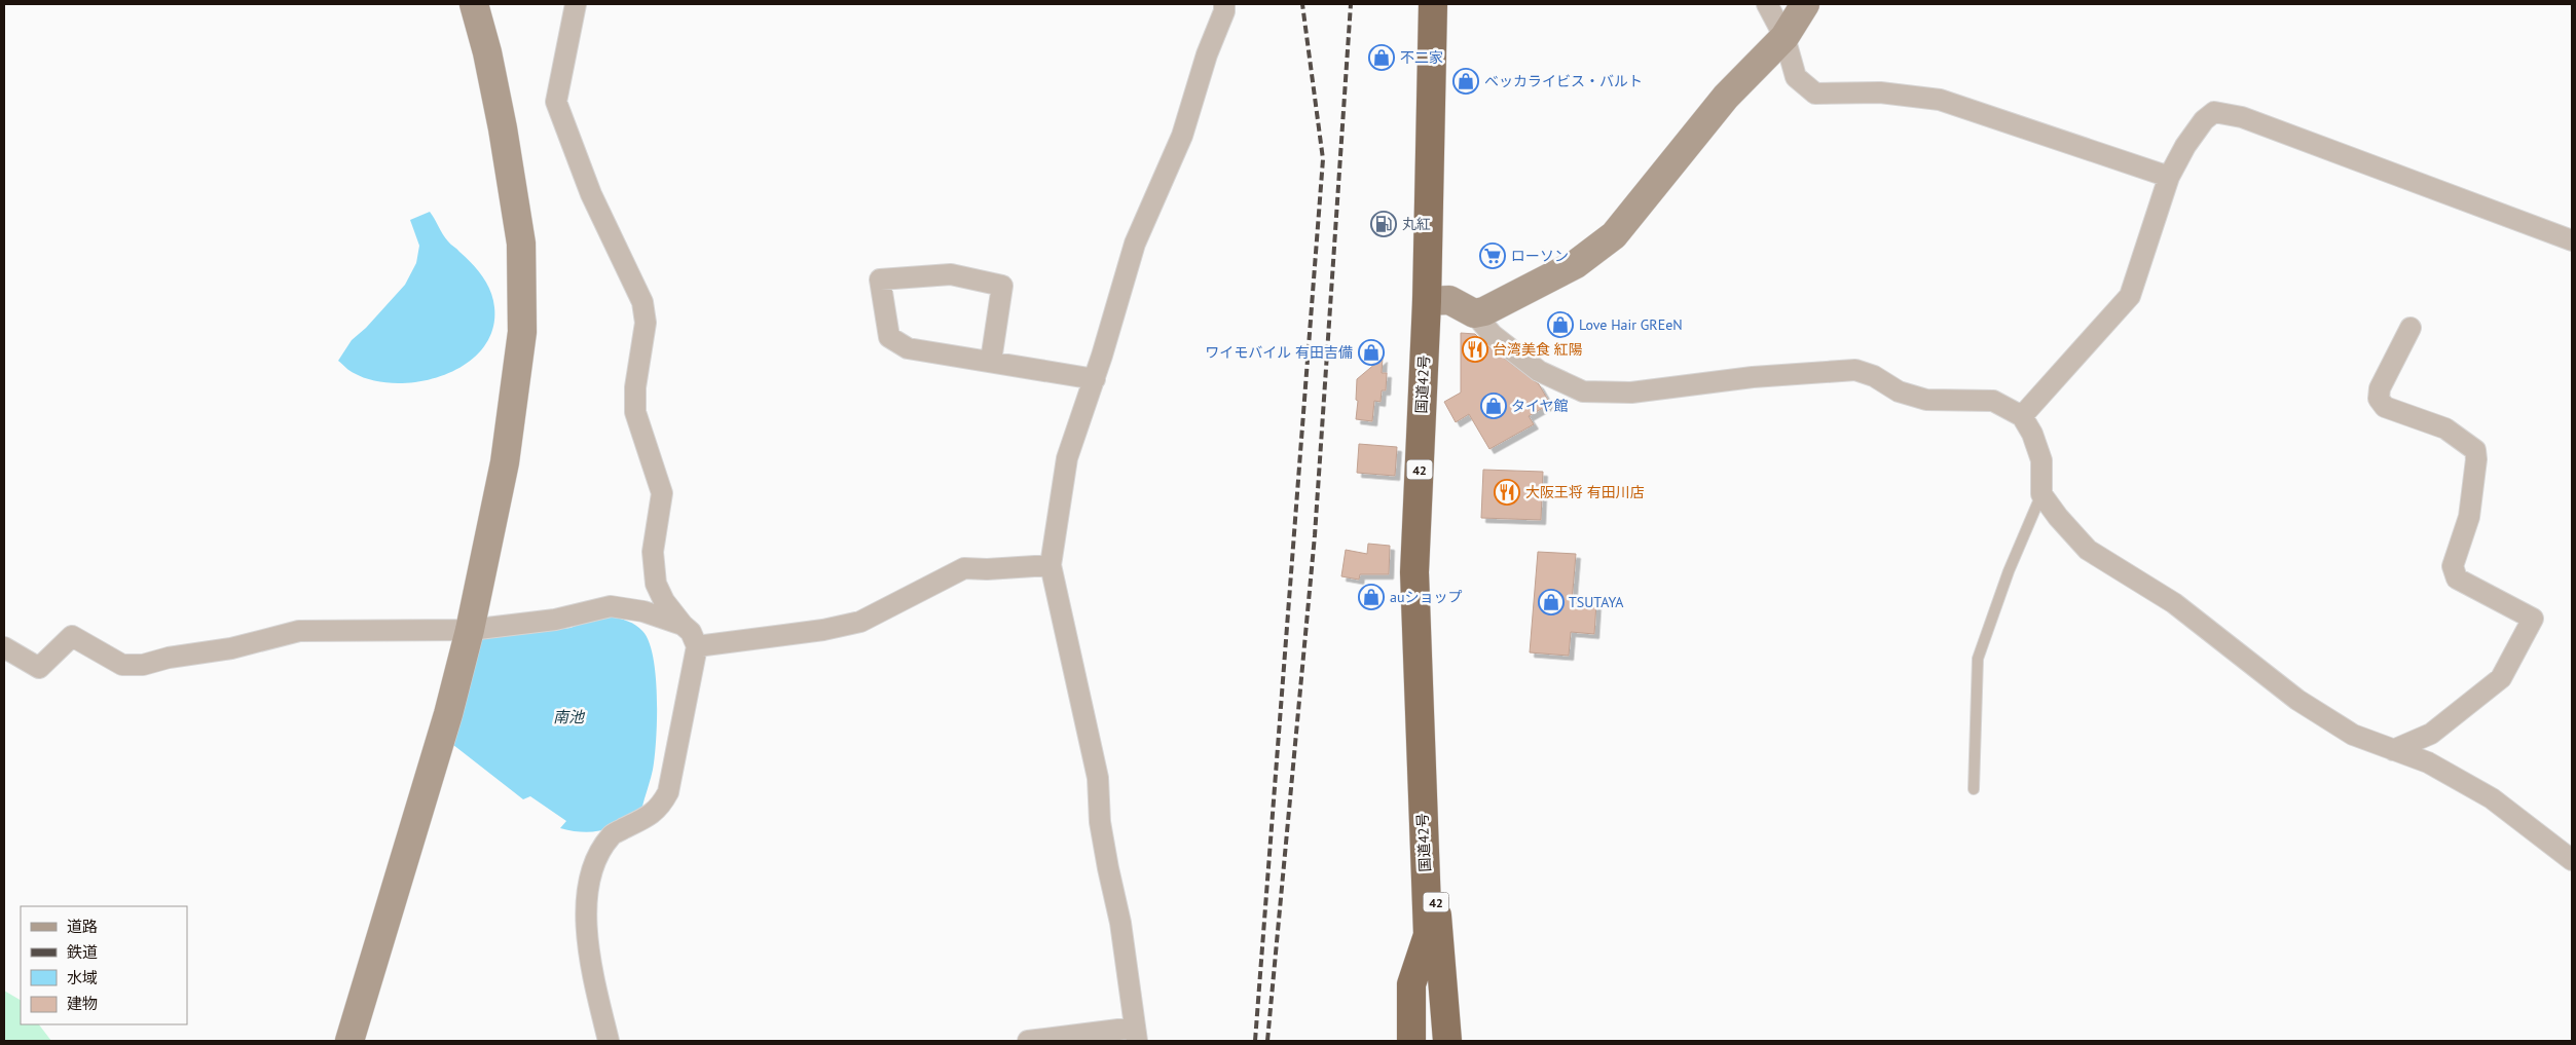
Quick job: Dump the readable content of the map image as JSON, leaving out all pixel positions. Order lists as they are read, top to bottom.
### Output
{
  "streets": {
    "highway": ["国道42号", "42"]
  },
  "water": ["南池"],
  "places": {
    "shop": [
      "不二家",
      "ベッカライビス・バルト",
      "Love Hair GREeN",
      "ワイモバイル 有田吉備",
      "タイヤ館",
      "auショップ",
      "TSUTAYA"
    ],
    "fuel station": ["丸紅"],
    "supermarket": ["ローソン"],
    "restaurant": ["台湾美食 紅陽", "大阪王将 有田川店"]
  },
  "legend": [
    "道路",
    "鉄道",
    "水域",
    "建物"
  ]
}
